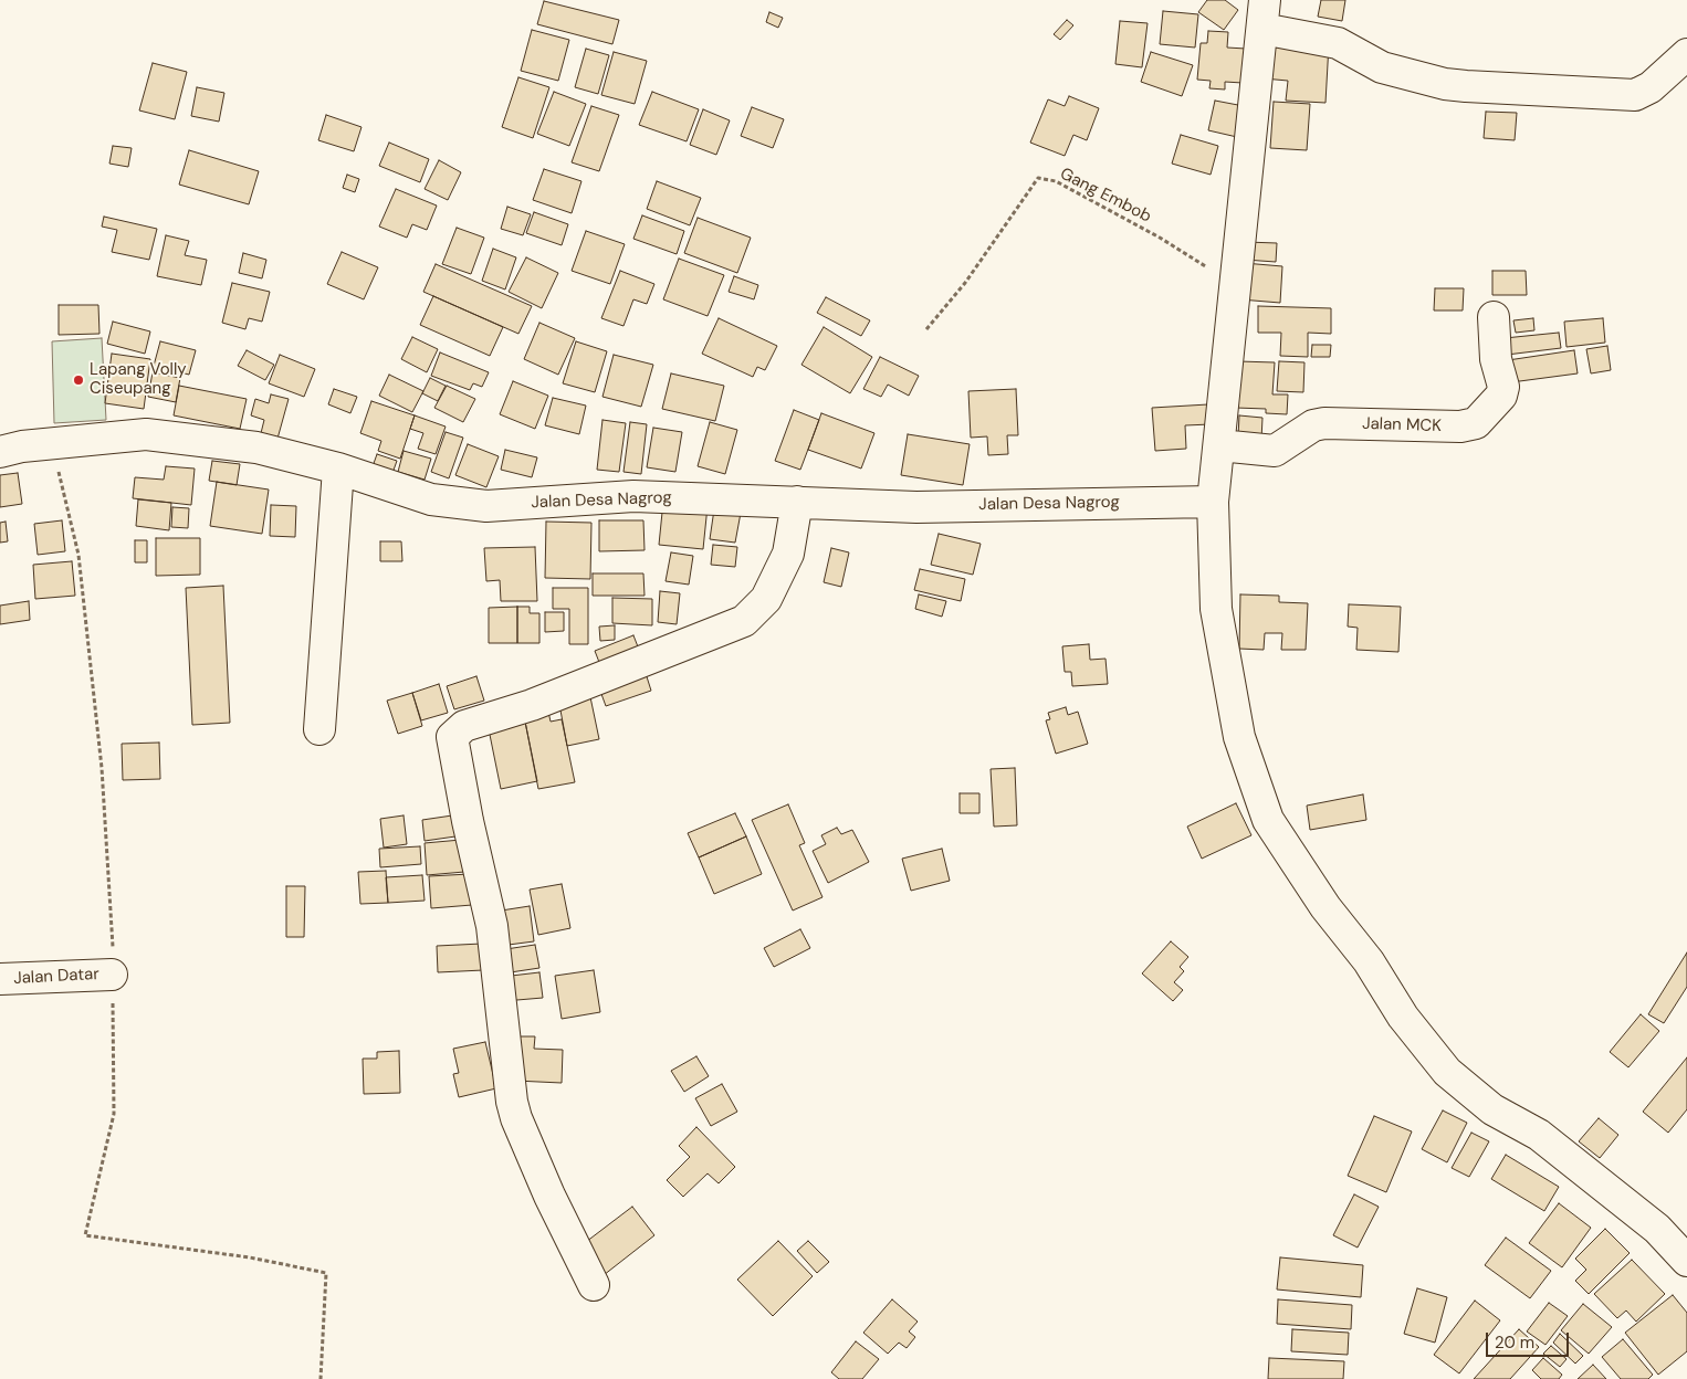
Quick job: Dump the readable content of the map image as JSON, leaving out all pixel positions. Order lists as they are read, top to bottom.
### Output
{
  "streets": {
    "street": ["Jalan MCK", "Jalan Desa Nagrog", "Jalan Datar"],
    "path": ["Gang Embob"]
  },
  "places": ["Lapang Volly Ciseupang"],
  "scale_bar": "20 m"
}
